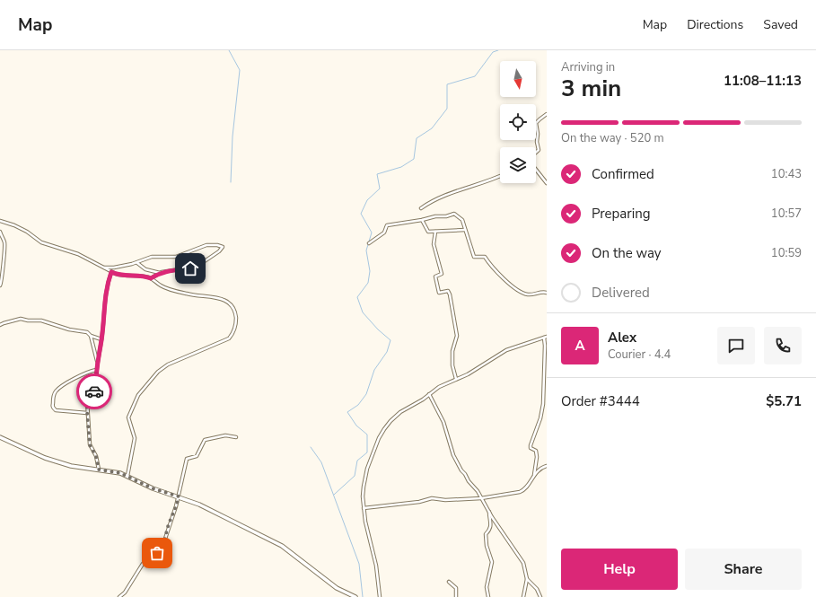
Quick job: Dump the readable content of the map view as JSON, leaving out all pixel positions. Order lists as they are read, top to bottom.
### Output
{
  "north": "bottom",
  "page": {
    "header": "Map",
    "nav": ["Map", "Directions", "Saved"],
    "heading": ["3 min", "Arriving in", "11:08–11:13"],
    "panel": [
      "Alex",
      "Courier · 4.4",
      "Order #3444",
      "$5.71"
    ],
    "bar": "On the way · 520 m",
    "list": [
      ["Confirmed", "10:43"],
      ["Preparing", "10:57"],
      ["On the way", "10:59"],
      "Delivered"
    ],
    "round": "A",
    "buttons": ["Help", "Share"]
  }
}
